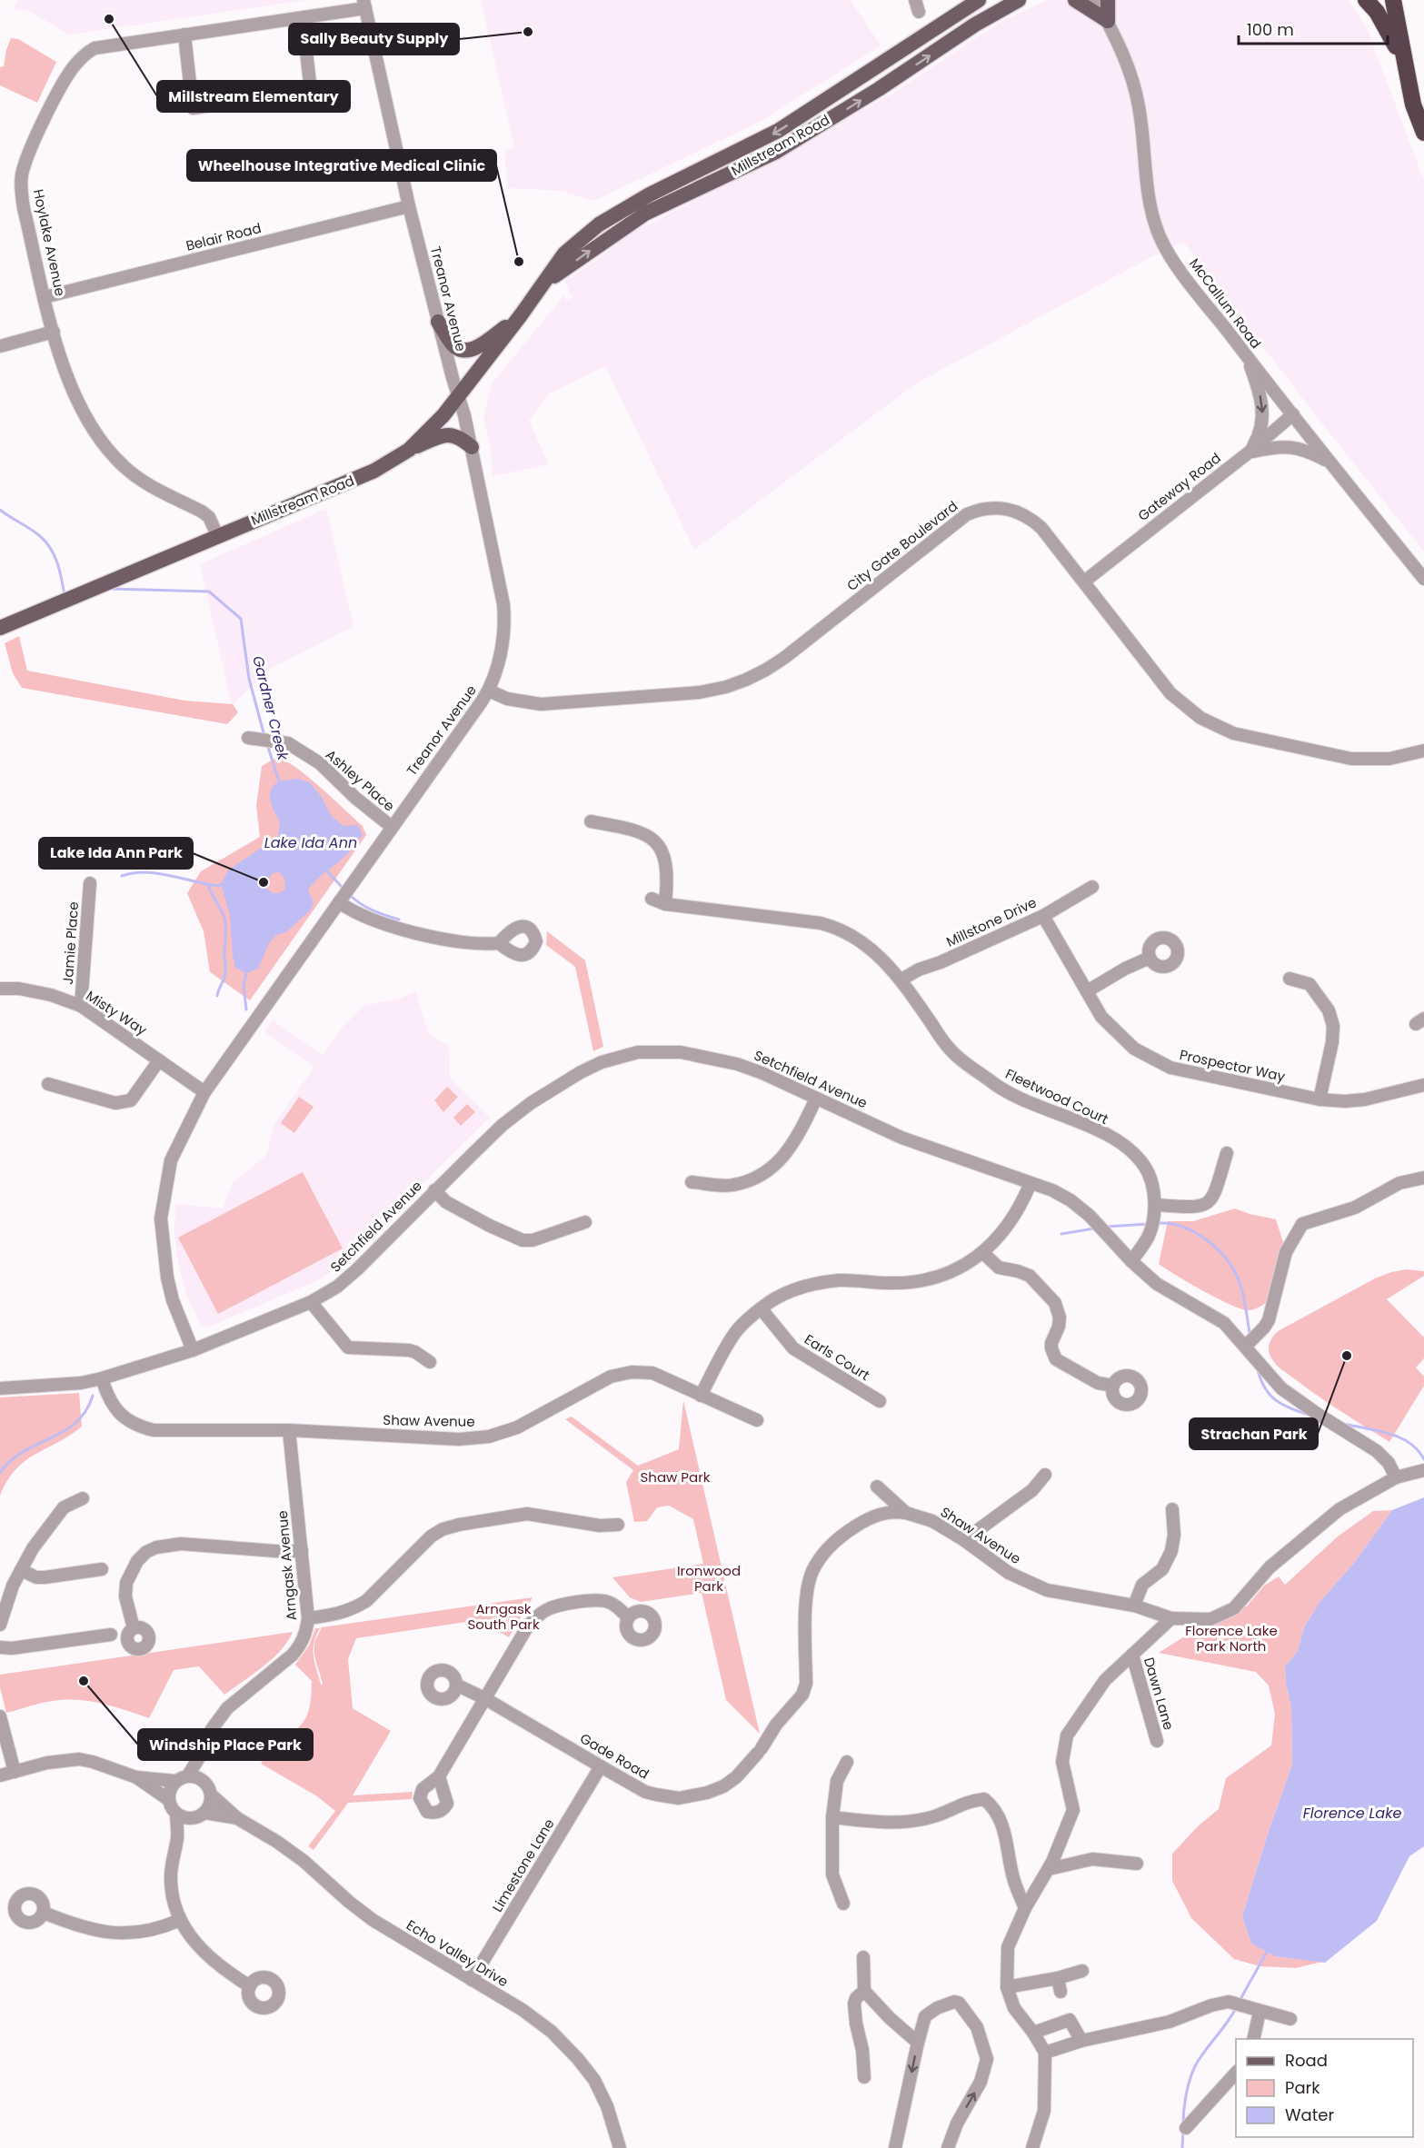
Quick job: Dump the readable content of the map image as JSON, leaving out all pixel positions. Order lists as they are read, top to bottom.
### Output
{
  "streets": {
    "main road": ["Millstream Road"],
    "street": [
      "Belair Road",
      "Hoylake Avenue",
      "Treanor Avenue",
      "McCallum Road",
      "Gateway Road",
      "City Gate Boulevard",
      "Ashley Place",
      "Millstone Drive",
      "Jamie Place",
      "Misty Way",
      "Prospector Way",
      "Setchfield Avenue",
      "Fleetwood Court",
      "Earls Court",
      "Shaw Avenue",
      "Arngask Avenue",
      "Dawn Lane",
      "Gade Road",
      "Limestone Lane",
      "Echo Valley Drive"
    ]
  },
  "crossings": [
    ["Millstream Road", "Hoylake Avenue"],
    ["Millstream Road", "Treanor Avenue"],
    ["Belair Road", "Hoylake Avenue"],
    ["Belair Road", "Treanor Avenue"],
    ["Hoylake Avenue", "Treanor Avenue"],
    ["Treanor Avenue", "City Gate Boulevard"],
    ["Treanor Avenue", "Ashley Place"],
    ["Treanor Avenue", "Misty Way"],
    ["Treanor Avenue", "Setchfield Avenue"],
    ["McCallum Road", "Gateway Road"],
    ["Gateway Road", "City Gate Boulevard"],
    ["Millstone Drive", "Prospector Way"],
    ["Millstone Drive", "Fleetwood Court"],
    ["Jamie Place", "Misty Way"],
    ["Setchfield Avenue", "Fleetwood Court"],
    ["Setchfield Avenue", "Shaw Avenue"],
    ["Shaw Avenue", "Arngask Avenue"],
    ["Shaw Avenue", "Gade Road"],
    ["Arngask Avenue", "Echo Valley Drive"],
    ["Gade Road", "Limestone Lane"],
    ["Limestone Lane", "Echo Valley Drive"]
  ],
  "water": ["Gardner Creek", "Lake Ida Ann", "Florence Lake"],
  "parks": [
    "Shaw Park",
    "Ironwood Park",
    "Arngask South Park",
    "Florence Lake Park North"
  ],
  "places": [
    "Millstream Elementary",
    "Sally Beauty Supply",
    "Wheelhouse Integrative Medical Clinic",
    "Lake Ida Ann Park",
    "Strachan Park",
    "Windship Place Park"
  ],
  "legend": ["Road", "Park", "Water"],
  "scale_bar": "100 m"
}
